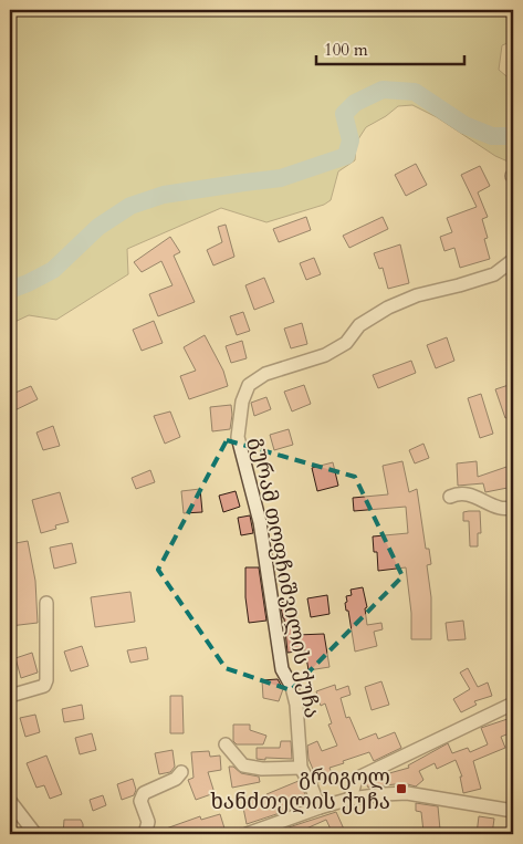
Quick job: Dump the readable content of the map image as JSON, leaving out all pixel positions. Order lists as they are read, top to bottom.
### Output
{
  "streets": {
    "street": ["გურამ თოფჩიშვილის ქუჩა"]
  },
  "places": {
    "transit": ["გრიგოლ ხანძთელის ქუჩა"]
  },
  "scale_bar": "100 m"
}
